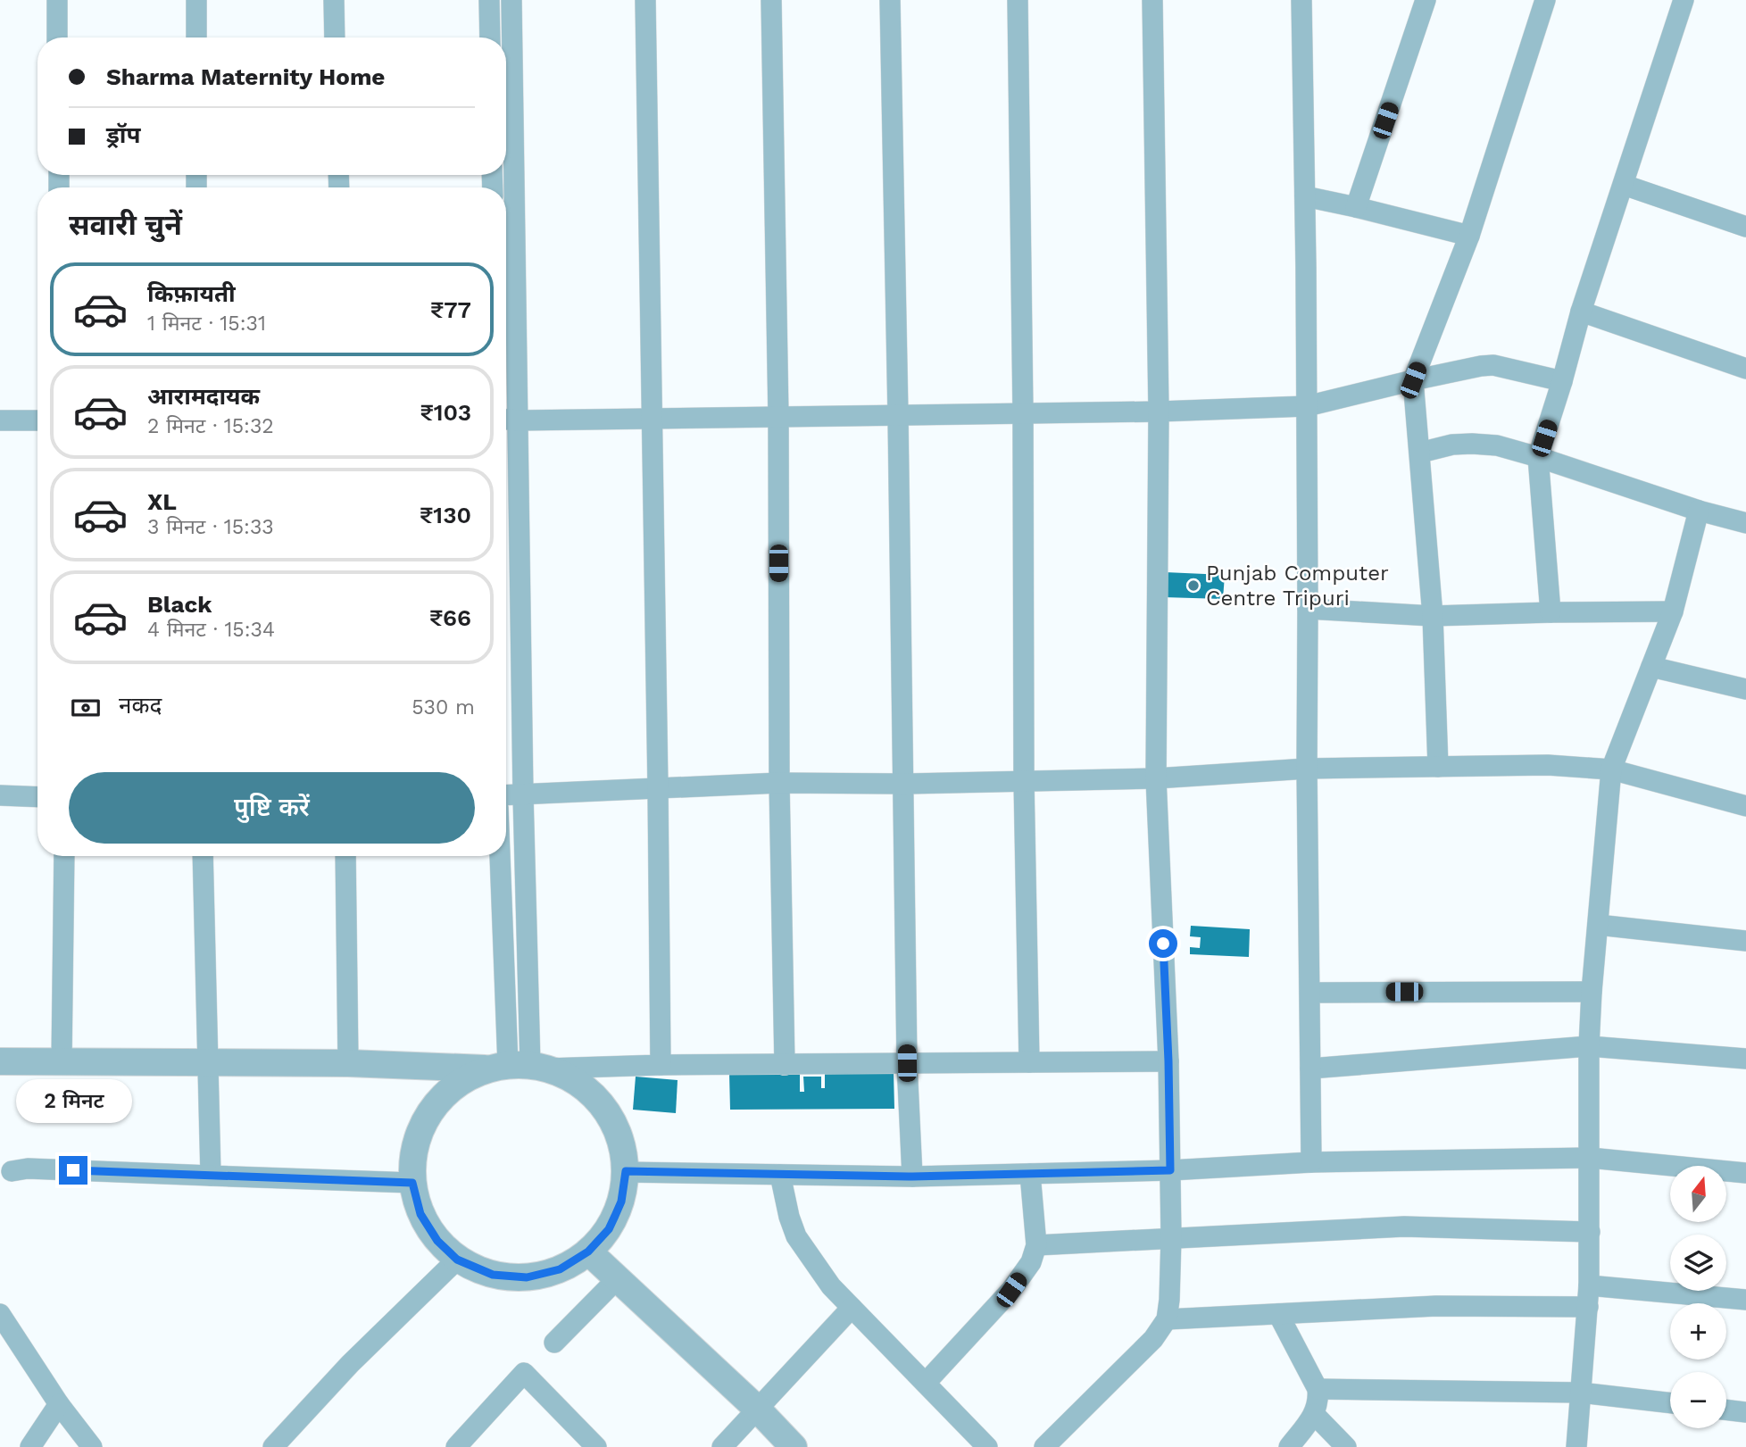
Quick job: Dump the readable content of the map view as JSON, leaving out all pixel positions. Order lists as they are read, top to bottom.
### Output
{
  "places": ["Punjab Computer Centre Tripuri"],
  "north": "top",
  "page": {
    "banner": ["Sharma Maternity Home", "ड्रॉप"],
    "heading": "सवारी चुनें",
    "list": [
      {
        "name": "किफ़ायती",
        "note": "1 मिनट · 15:31",
        "value": "₹77"
      },
      {
        "name": "आरामदायक",
        "note": "2 मिनट · 15:32",
        "value": "₹103"
      },
      {
        "name": "XL",
        "note": "3 मिनट · 15:33",
        "value": "₹130"
      },
      {
        "name": "Black",
        "note": "4 मिनट · 15:34",
        "value": "₹66"
      }
    ],
    "pay": ["नकद", "530 m"],
    "buttons": "पुष्टि करें",
    "bubble": "2 मिनट",
    "map_buttons": ["+", "−"]
  }
}
